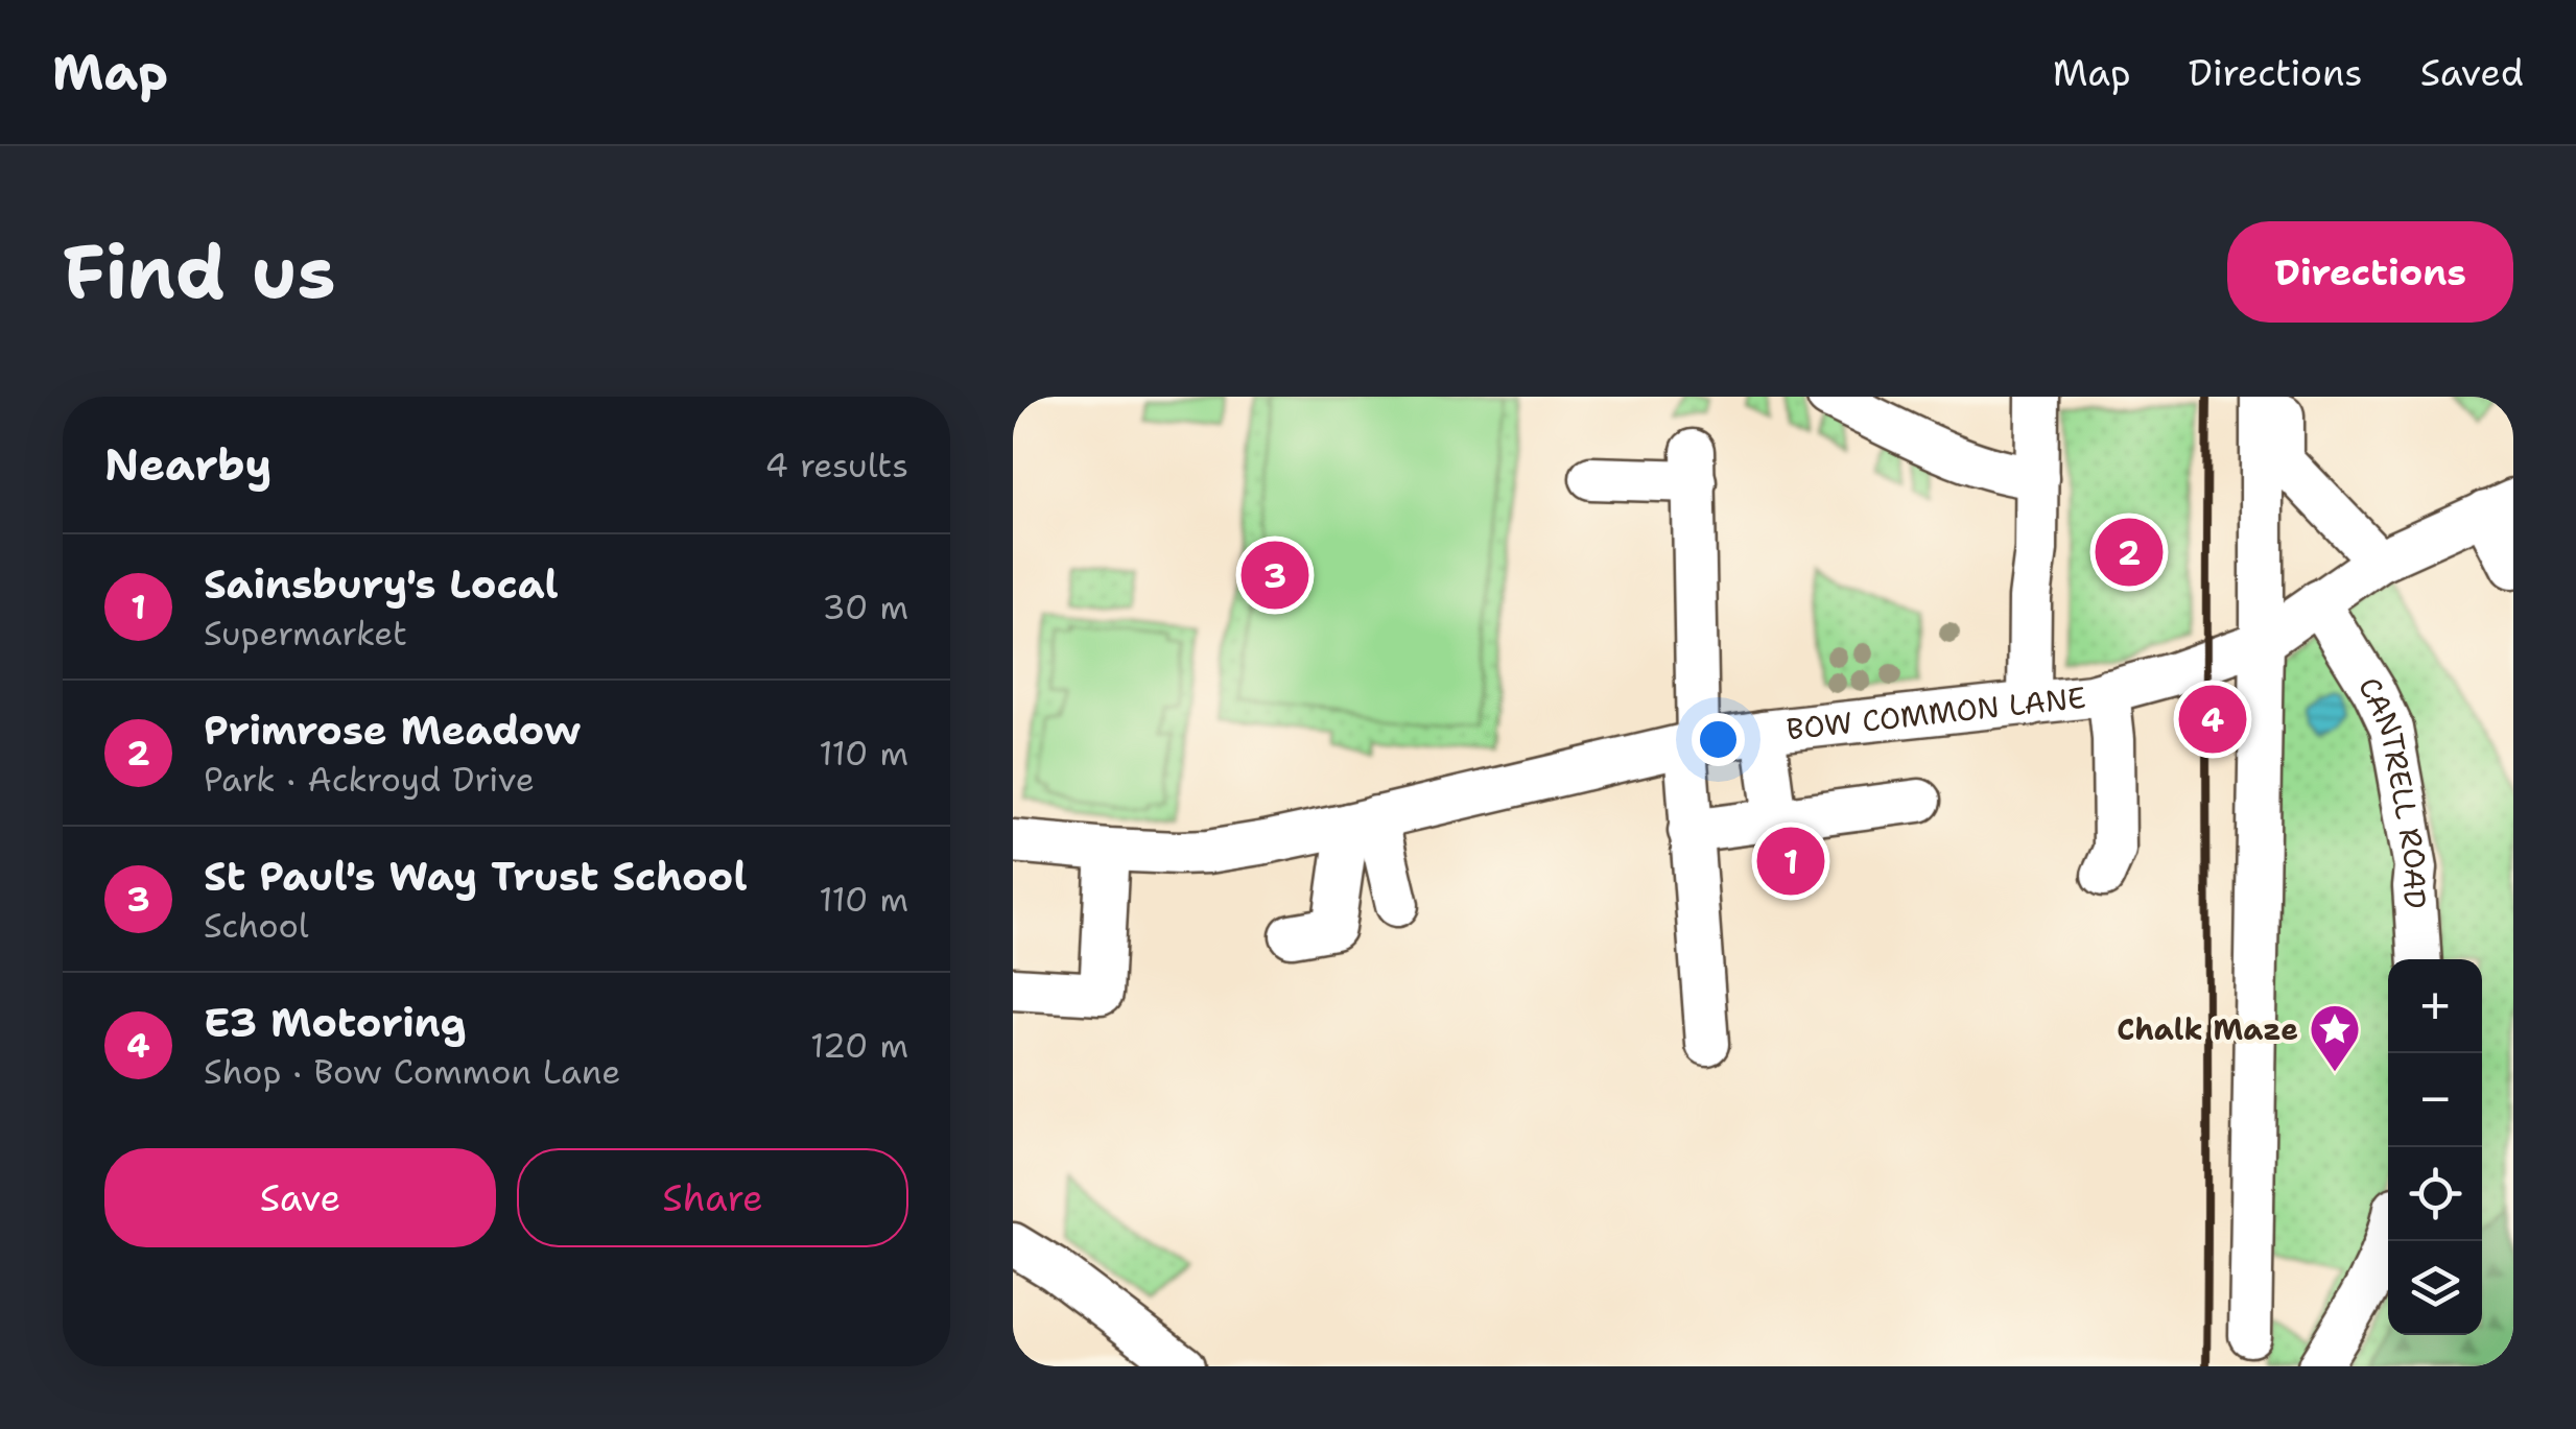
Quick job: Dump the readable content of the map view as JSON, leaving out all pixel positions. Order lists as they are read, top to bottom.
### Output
{
  "streets": {
    "street": ["BOW COMMON LANE", "CANTRELL ROAD"]
  },
  "crossings": [
    ["BOW COMMON LANE", "CANTRELL ROAD"]
  ],
  "places": {
    "place": ["Chalk Maze"]
  },
  "page": {
    "header": "Map",
    "nav": ["Map", "Directions", "Saved"],
    "buttons": [
      "Directions",
      ["Save", "Share"]
    ],
    "title": "Find us",
    "heading": ["Nearby", "4 results"],
    "pins": [
      "2",
      "3",
      "4",
      "1"
    ],
    "list": [
      {
        "mark": "1",
        "name": "Sainsbury's Local",
        "note": "Supermarket",
        "value": "30 m"
      },
      {
        "mark": "2",
        "name": "Primrose Meadow",
        "note": "Park · Ackroyd Drive",
        "value": "110 m"
      },
      {
        "mark": "3",
        "name": "St Paul's Way Trust School",
        "note": "School",
        "value": "110 m"
      },
      {
        "mark": "4",
        "name": "E3 Motoring",
        "note": "Shop · Bow Common Lane",
        "value": "120 m"
      }
    ],
    "map_buttons": ["+", "−"]
  }
}
